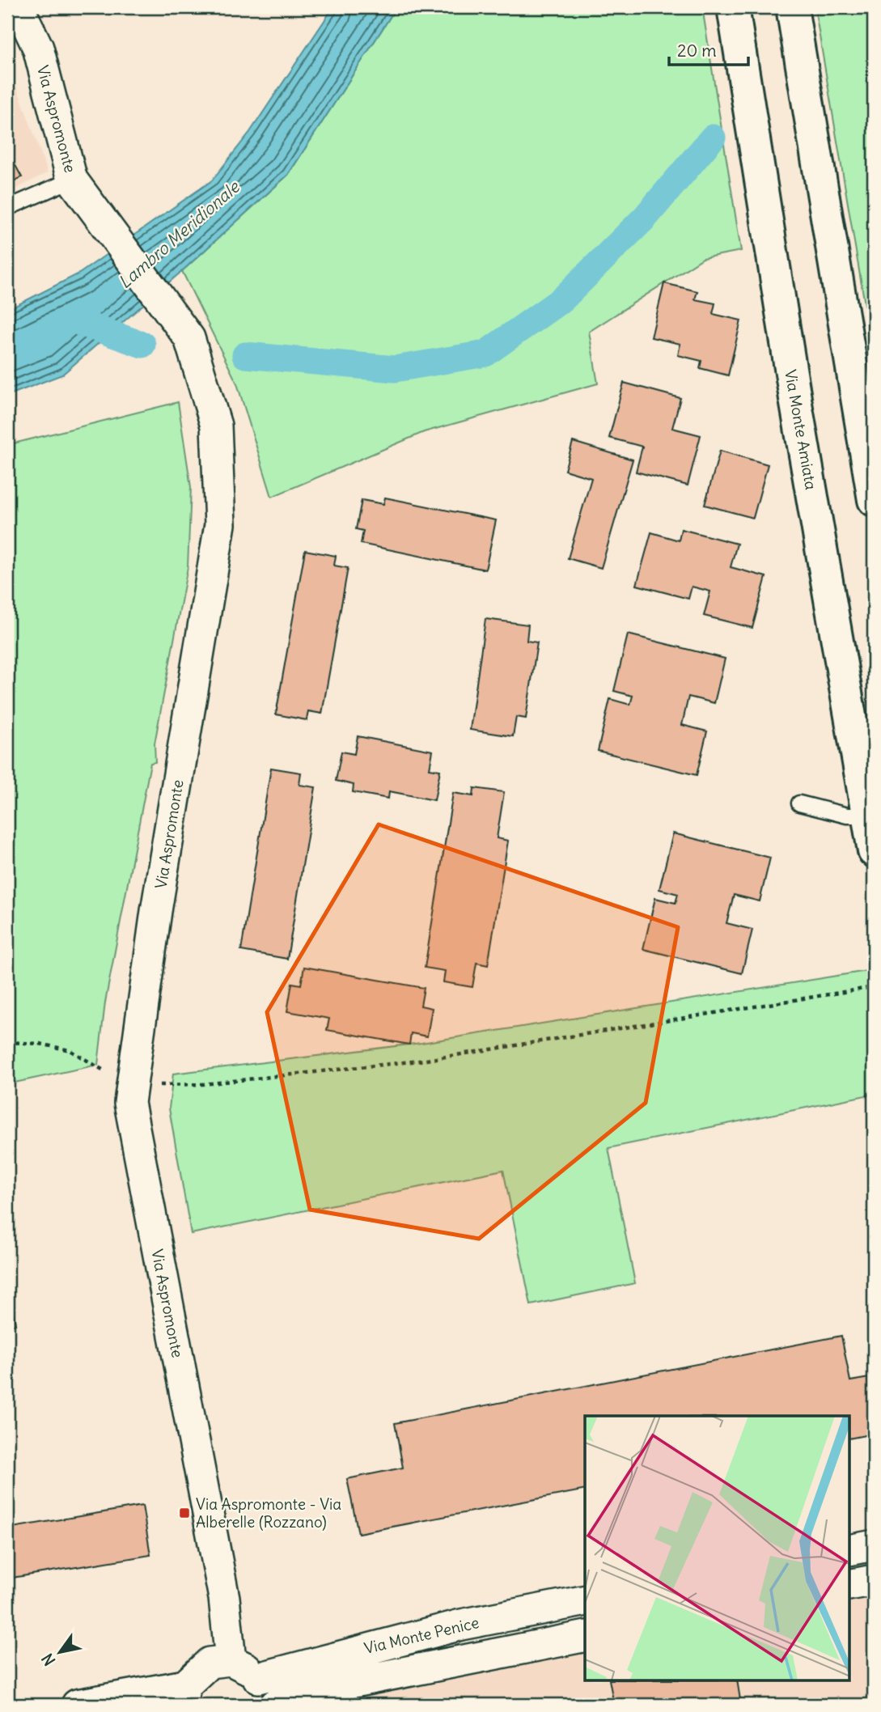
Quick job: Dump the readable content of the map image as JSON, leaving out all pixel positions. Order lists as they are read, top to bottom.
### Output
{
  "streets": {
    "main road": ["Via Monte Amiata"],
    "street": ["Via Aspromonte", "Via Monte Penice"]
  },
  "water": ["Lambro Meridionale"],
  "places": {
    "transit": ["Via Aspromonte - Via Alberelle (Rozzano)"]
  },
  "scale_bar": "20 m",
  "north": "bottom left"
}
